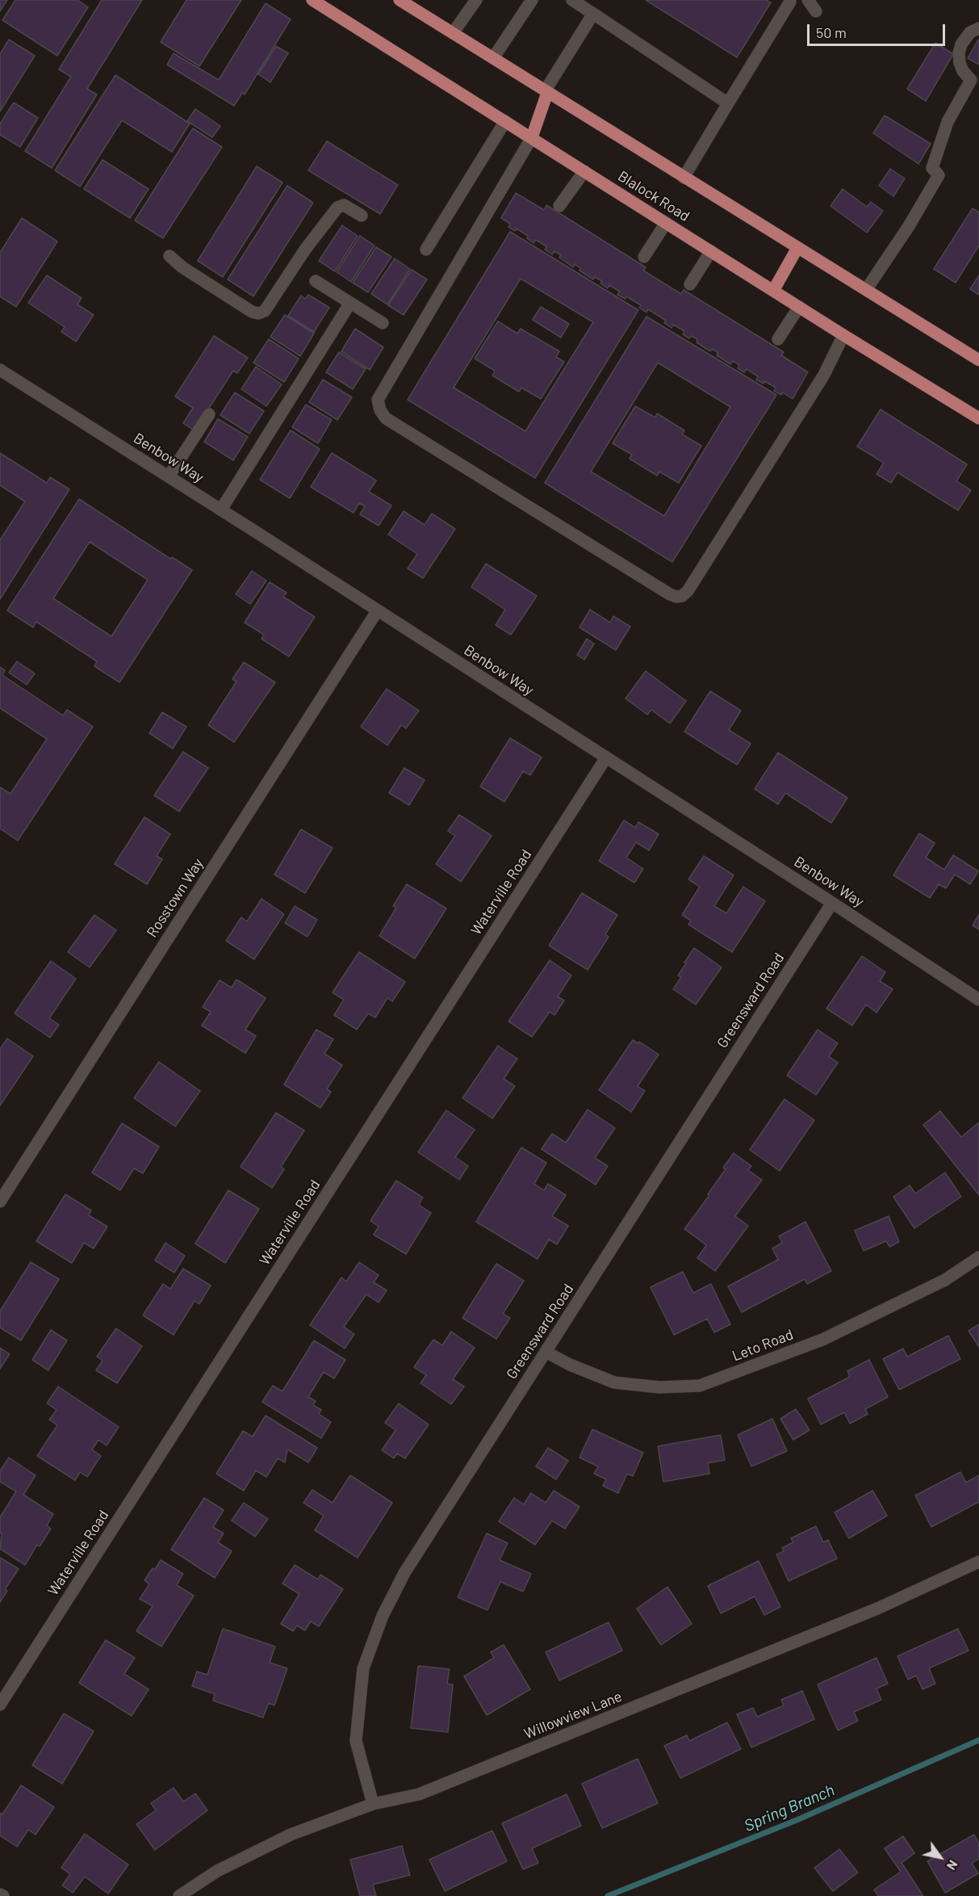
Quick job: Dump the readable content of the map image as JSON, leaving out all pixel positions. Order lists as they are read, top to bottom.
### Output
{
  "streets": {
    "main road": ["Blalock Road"],
    "street": [
      "Benbow Way",
      "Waterville Road",
      "Rosstown Way",
      "Greensward Road",
      "Leto Road",
      "Willowview Lane"
    ]
  },
  "crossings": [
    ["Benbow Way", "Waterville Road"],
    ["Benbow Way", "Rosstown Way"],
    ["Benbow Way", "Greensward Road"],
    ["Greensward Road", "Leto Road"],
    ["Greensward Road", "Willowview Lane"]
  ],
  "water": ["Spring Branch"],
  "scale_bar": "50 m",
  "north": "bottom right"
}
